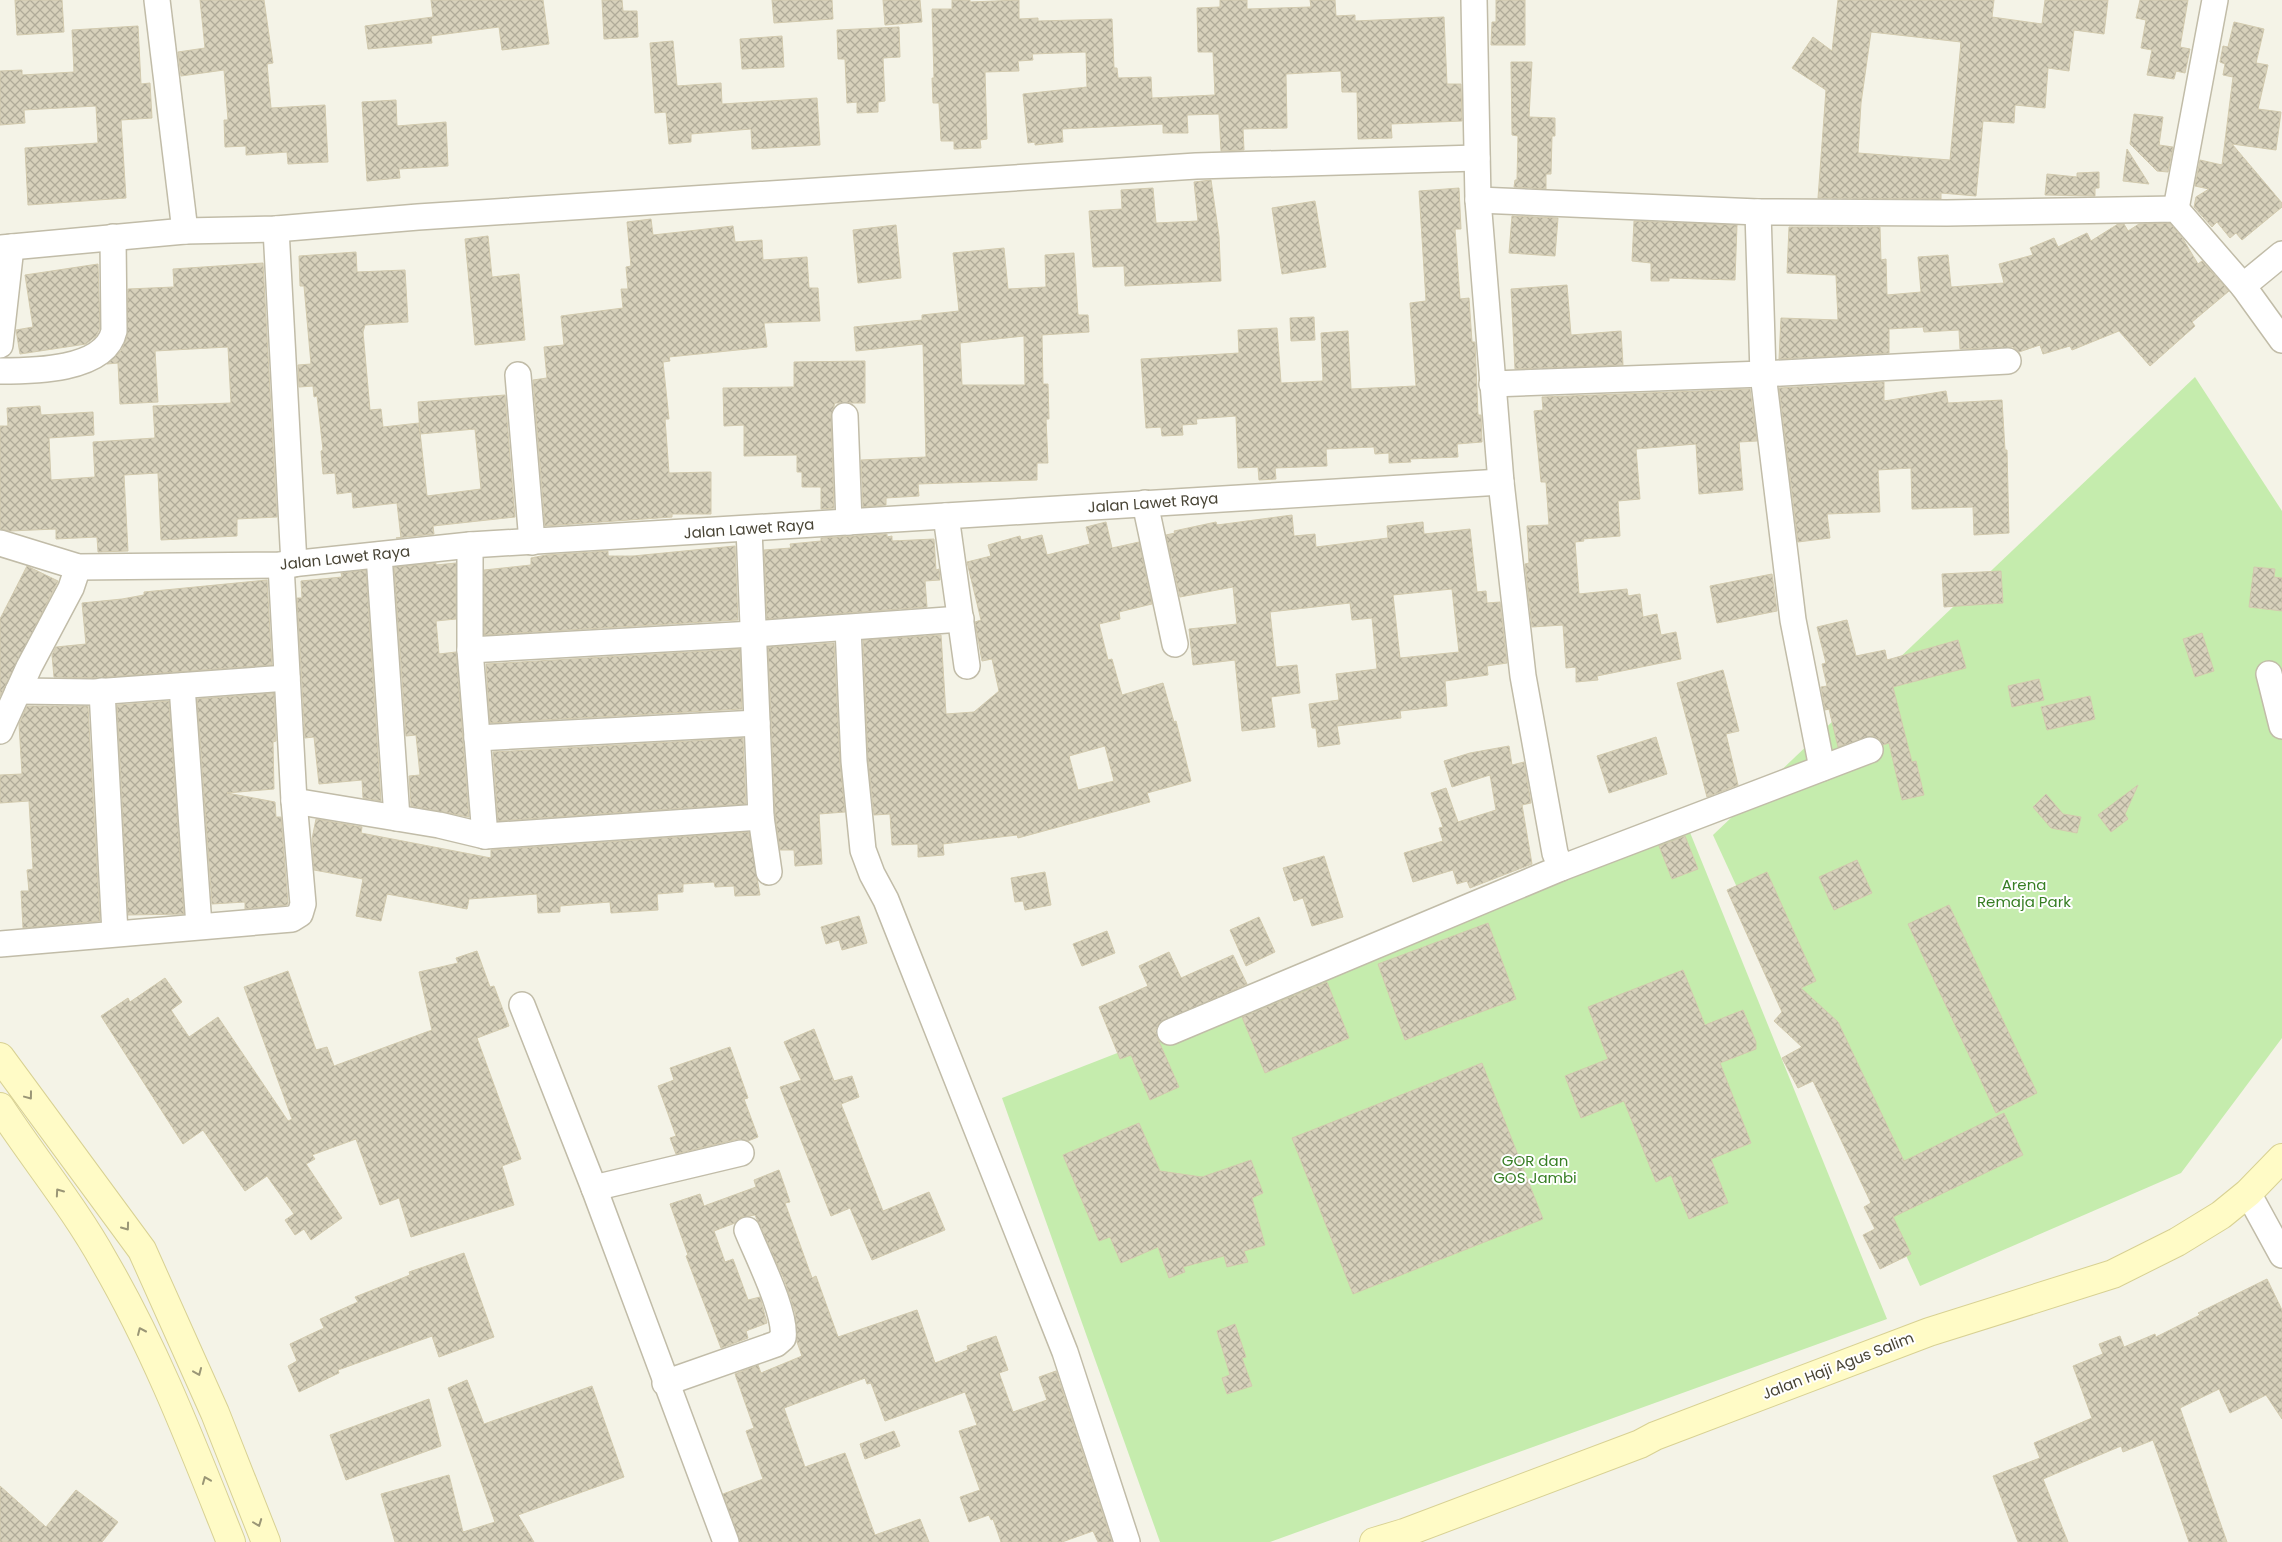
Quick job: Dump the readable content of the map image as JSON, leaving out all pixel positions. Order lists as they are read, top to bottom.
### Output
{
  "streets": {
    "street": ["Jalan Lawet Raya", "Jalan Haji Agus Salim"]
  },
  "parks": ["Arena Remaja Park", "GOR dan GOS Jambi"]
}
